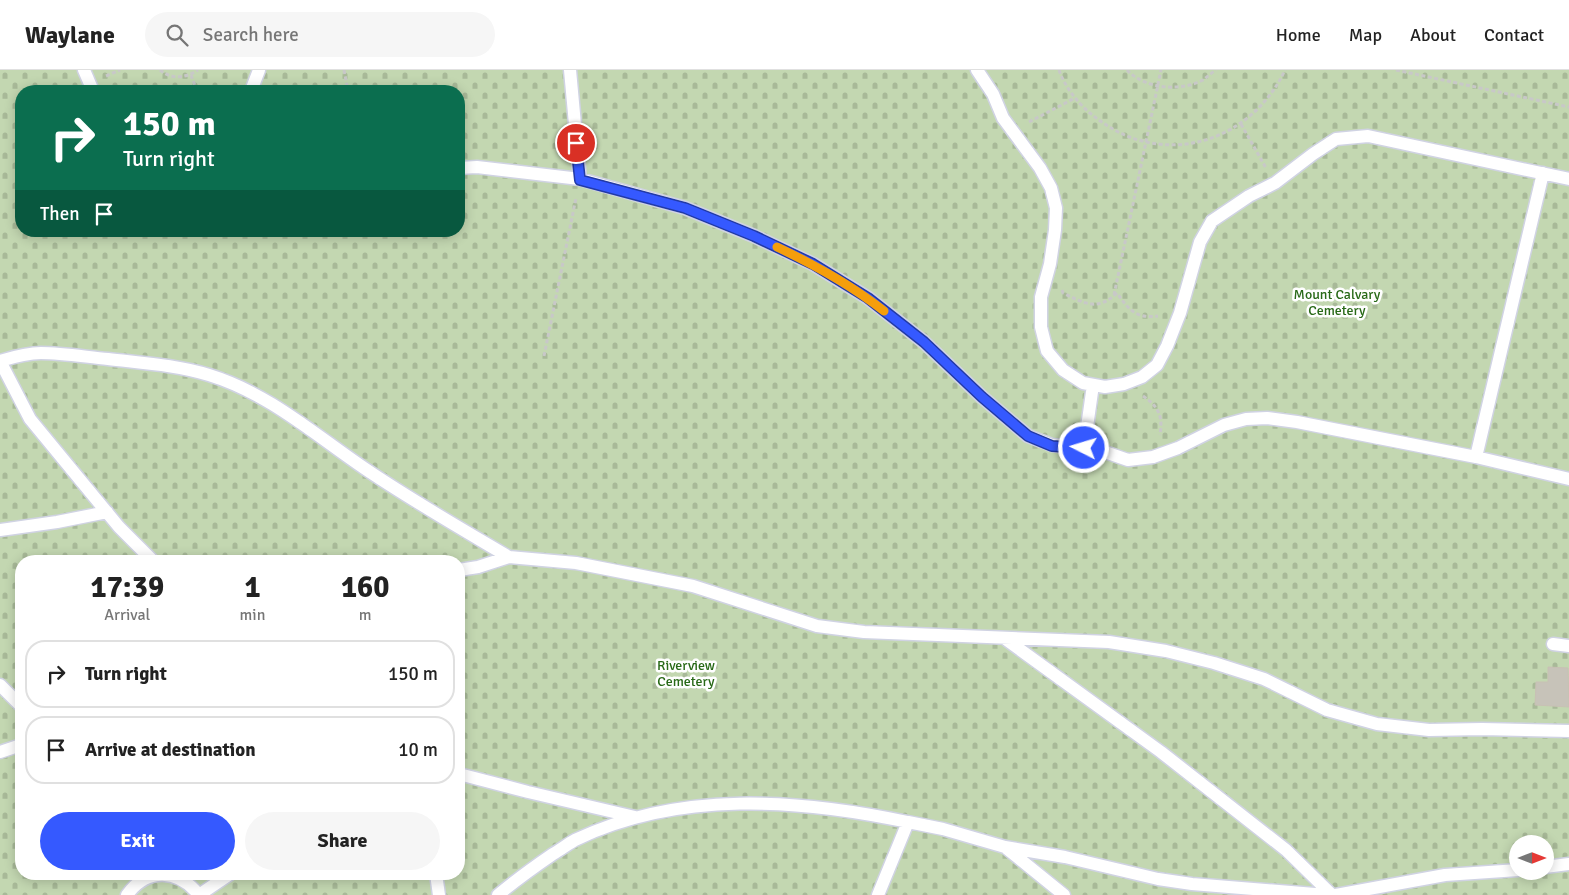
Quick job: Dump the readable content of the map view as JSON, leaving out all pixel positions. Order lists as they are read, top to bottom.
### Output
{
  "parks": ["Mount Calvary Cemetery", "Riverview Cemetery"],
  "north": "right",
  "page": {
    "header": "Waylane",
    "search": "Search here",
    "nav": [
      "Home",
      "Map",
      "About",
      "Contact"
    ],
    "turn": ["150 m", "Turn right"],
    "then": "Then",
    "eta": [
      "17:39",
      "Arrival",
      "1",
      "min",
      "160",
      "m"
    ],
    "list": [
      {
        "name": "Turn right",
        "value": "150 m"
      },
      {
        "name": "Arrive at destination",
        "value": "10 m"
      }
    ],
    "buttons": ["Exit", "Share"]
  }
}
